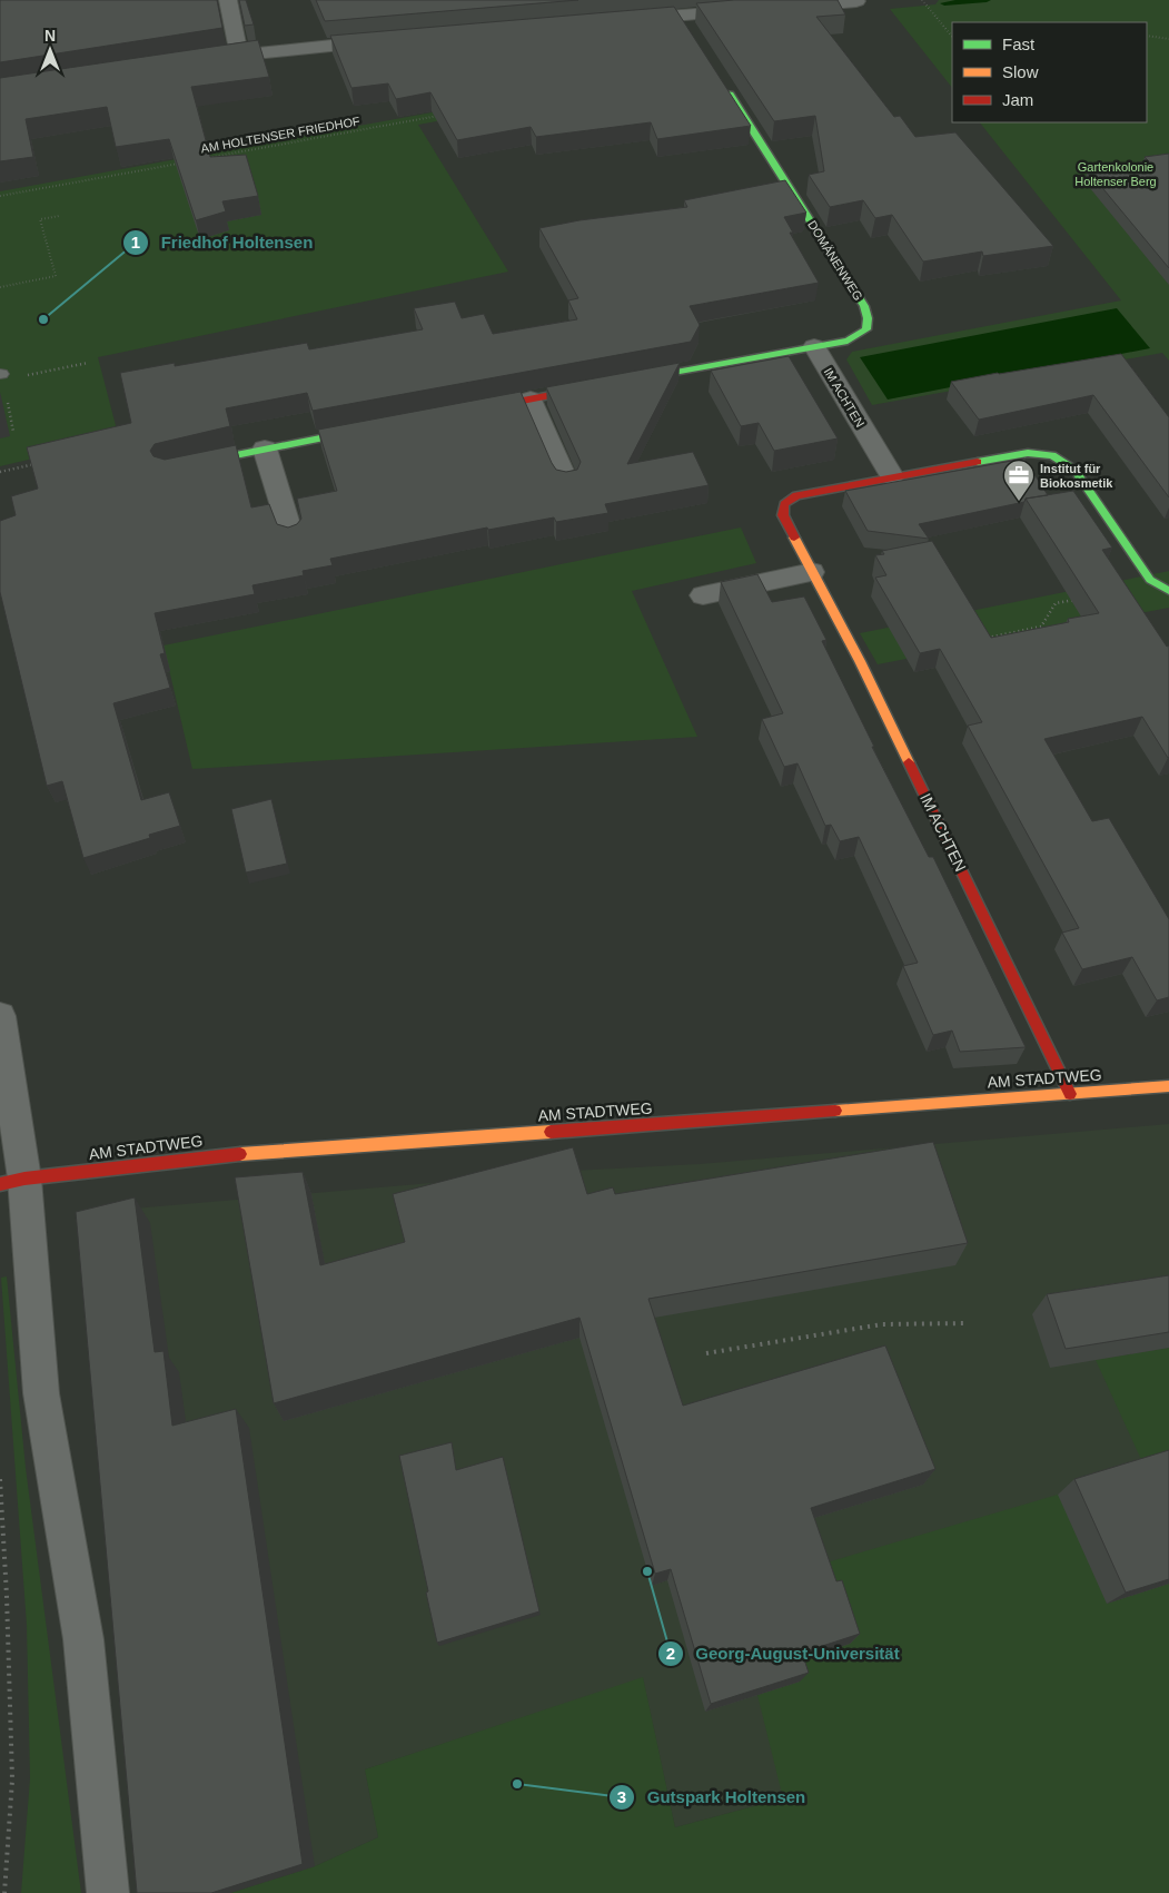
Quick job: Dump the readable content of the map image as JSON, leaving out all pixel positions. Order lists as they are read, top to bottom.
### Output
{
  "streets": {
    "street": ["DOMÄNENWEG", "IM ACHTEN", "AM STADTWEG"],
    "path": ["AM HOLTENSER FRIEDHOF"]
  },
  "crossings": [
    ["DOMÄNENWEG", "IM ACHTEN"],
    ["IM ACHTEN", "AM STADTWEG"]
  ],
  "parks": ["Gartenkolonie Holtenser Berg"],
  "places": {
    "other": ["Friedhof Holtensen", "Georg-August-Universität", "Gutspark Holtensen"],
    "office": ["Institut für Biokosmetik"]
  },
  "legend": ["Fast", "Slow", "Jam"],
  "north": "top"
}
